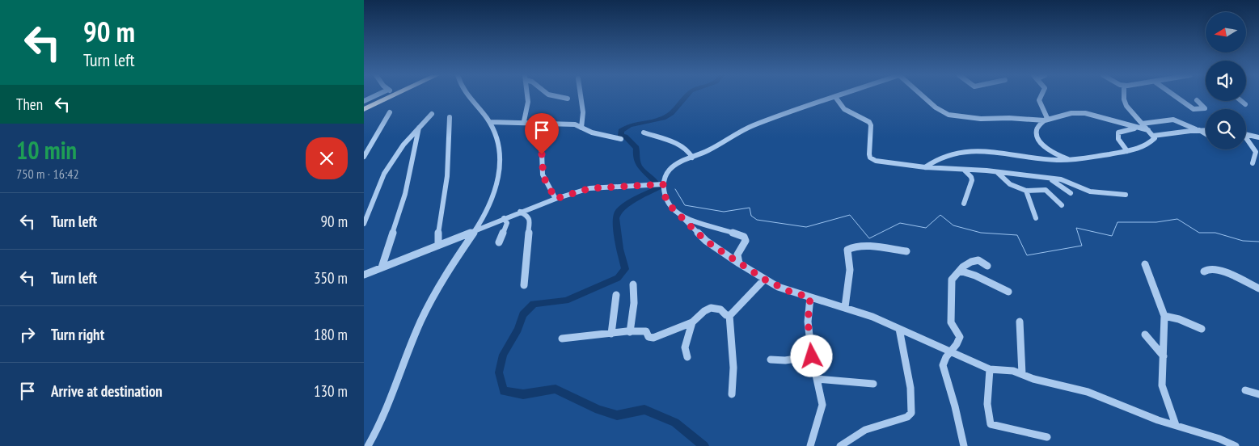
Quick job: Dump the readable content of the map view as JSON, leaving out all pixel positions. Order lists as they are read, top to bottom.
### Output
{
  "north": "left",
  "page": {
    "turn": ["90 m", "Turn left"],
    "then": "Then",
    "heading": ["10 min", "750 m · 16:42"],
    "list": [
      {
        "name": "Turn left",
        "value": "90 m"
      },
      {
        "name": "Turn left",
        "value": "350 m"
      },
      {
        "name": "Turn right",
        "value": "180 m"
      },
      {
        "name": "Arrive at destination",
        "value": "130 m"
      }
    ]
  }
}
